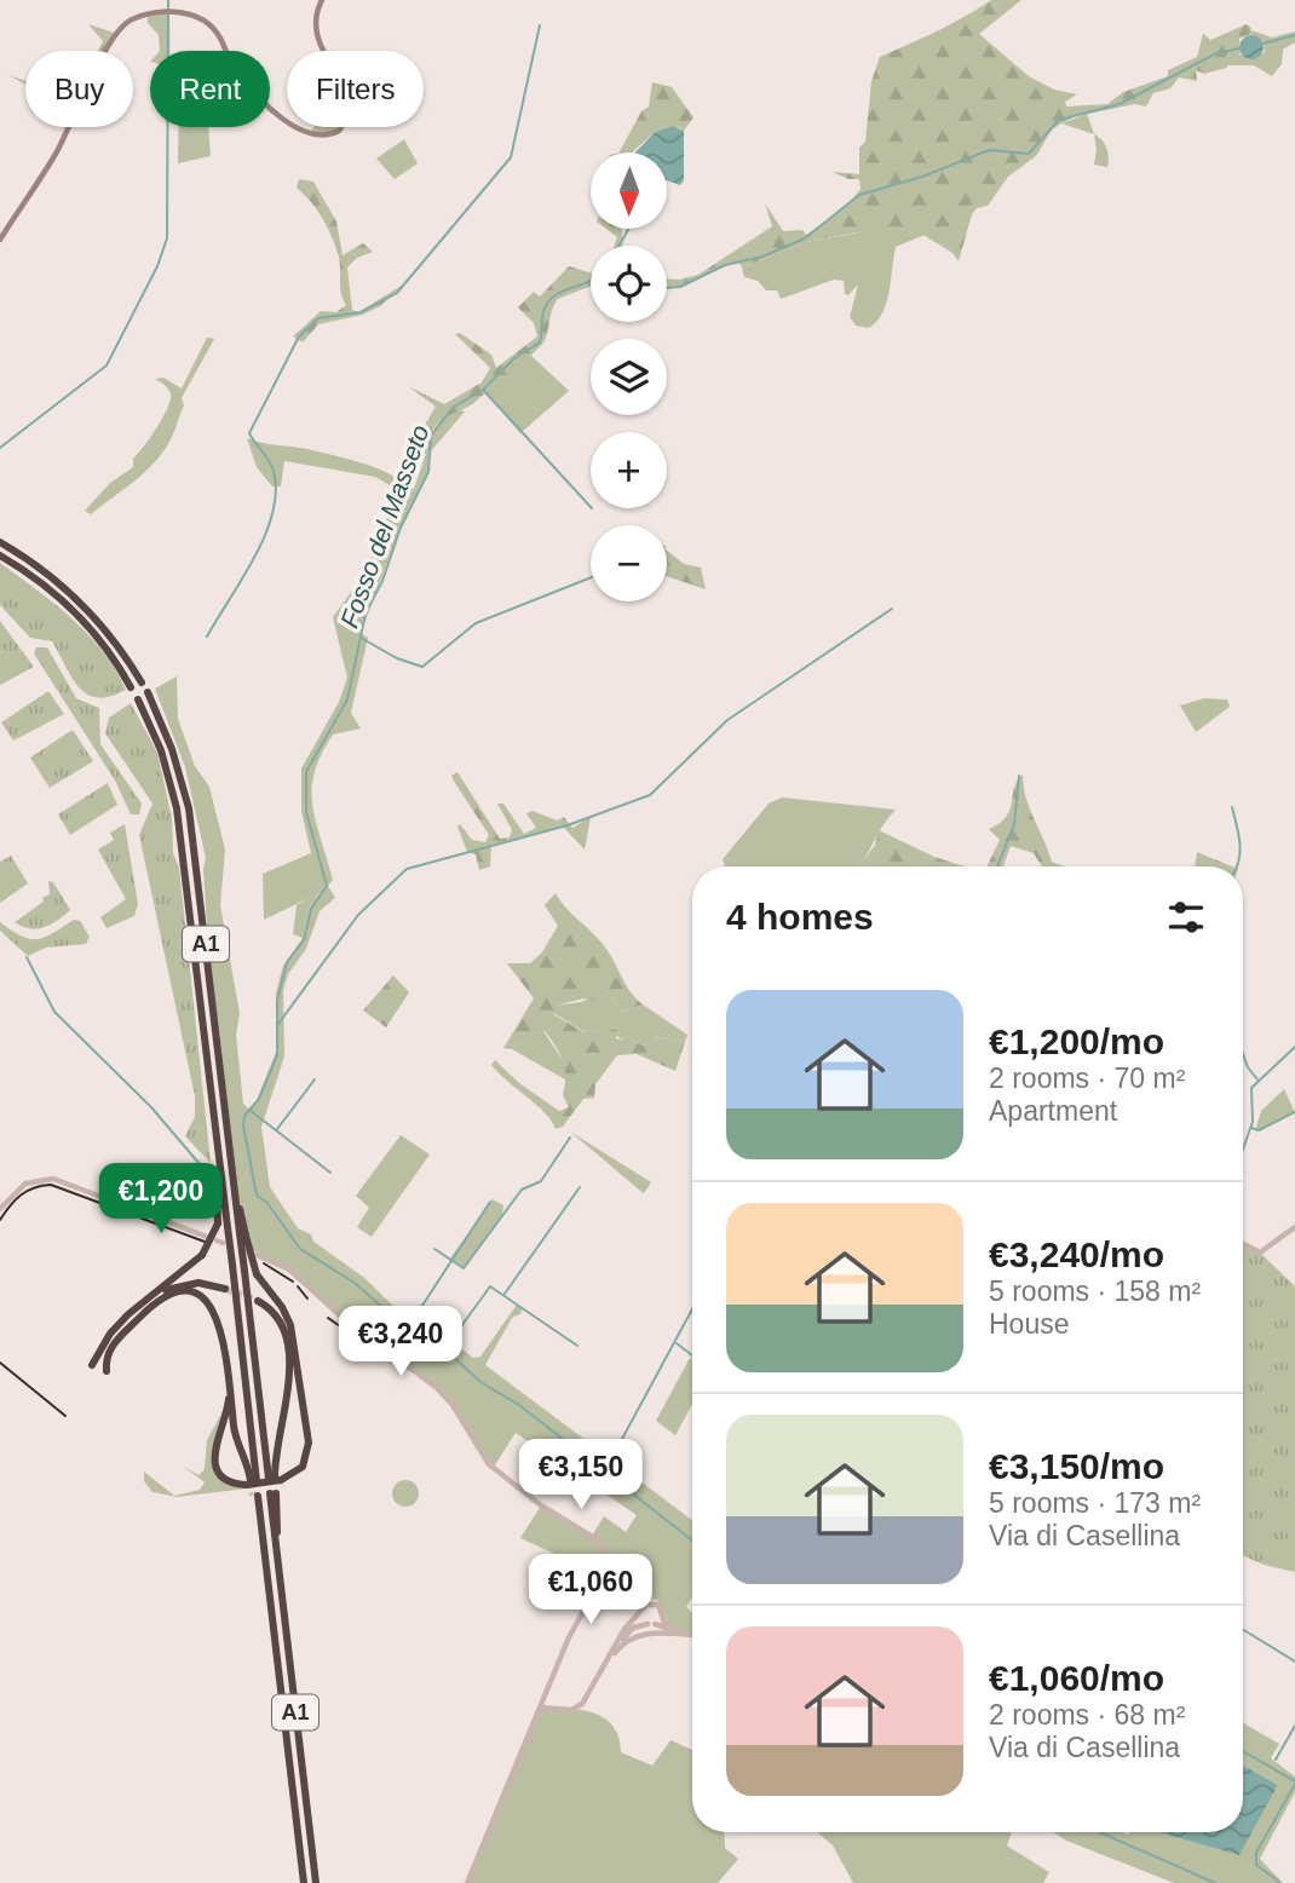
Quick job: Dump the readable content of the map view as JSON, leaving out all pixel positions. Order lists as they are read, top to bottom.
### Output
{
  "streets": {
    "highway": ["A1"]
  },
  "water": ["Fosso del Masseto"],
  "north": "bottom",
  "page": {
    "chip": ["Buy", "Rent", "Filters"],
    "map_buttons": ["+", "−"],
    "heading": "4 homes",
    "list": [
      {
        "name": "€1,200/mo",
        "note": "2 rooms · 70 m² · Apartment"
      },
      {
        "name": "€3,240/mo",
        "note": "5 rooms · 158 m² · House"
      },
      {
        "name": "€3,150/mo",
        "note": "5 rooms · 173 m² · Via di Casellina"
      },
      {
        "name": "€1,060/mo",
        "note": "2 rooms · 68 m² · Via di Casellina"
      }
    ],
    "price": [
      "€1,200",
      "€3,240",
      "€3,150",
      "€1,060"
    ]
  }
}
